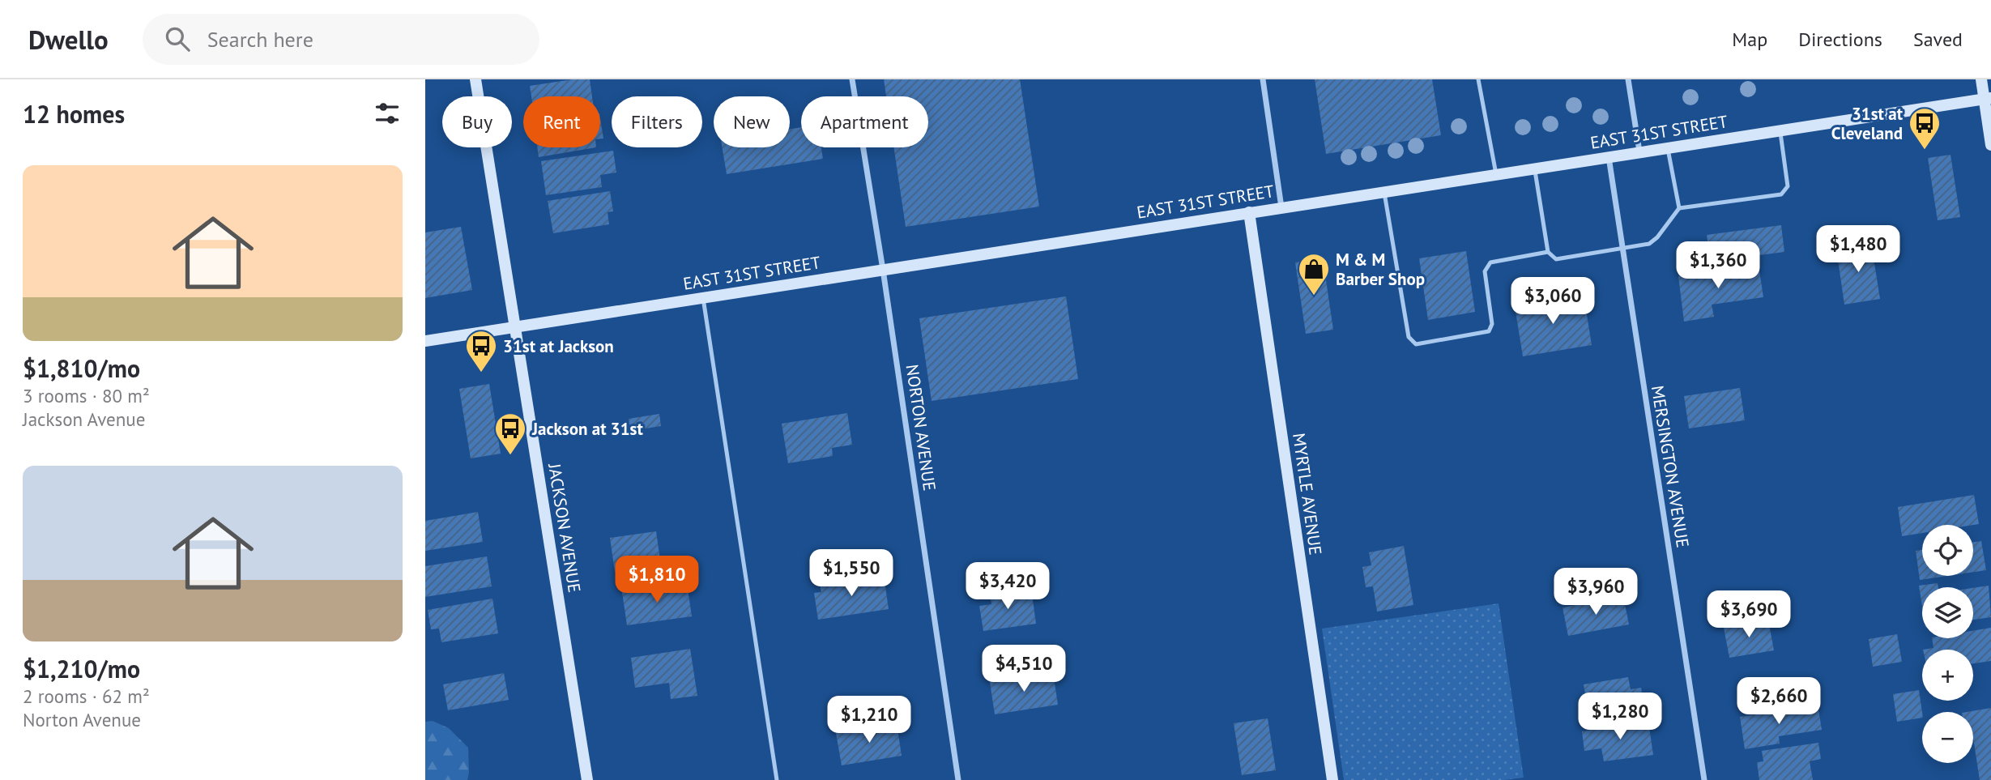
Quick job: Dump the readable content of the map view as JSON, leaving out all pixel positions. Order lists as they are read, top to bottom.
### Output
{
  "streets": {
    "main road": ["EAST 31ST STREET", "MYRTLE AVENUE", "JACKSON AVENUE"],
    "street": ["NORTON AVENUE", "MERSINGTON AVENUE"]
  },
  "crossings": [
    ["EAST 31ST STREET", "NORTON AVENUE"],
    ["EAST 31ST STREET", "MERSINGTON AVENUE"],
    ["EAST 31ST STREET", "MYRTLE AVENUE"],
    ["EAST 31ST STREET", "JACKSON AVENUE"]
  ],
  "places": {
    "bus stop": ["31st at Cleveland", "31st at Jackson", "Jackson at 31st"],
    "shop": ["M & M Barber Shop"]
  },
  "page": {
    "header": "Dwello",
    "search": "Search here",
    "nav": ["Map", "Directions", "Saved"],
    "heading": "12 homes",
    "chip": [
      "Buy",
      "Rent",
      "Filters",
      "New",
      "Apartment"
    ],
    "list": [
      {
        "name": "$1,810/mo",
        "note": "3 rooms · 80 m² · Jackson Avenue"
      },
      {
        "name": "$1,210/mo",
        "note": "2 rooms · 62 m² · Norton Avenue"
      }
    ],
    "price": [
      "$1,480",
      "$1,360",
      "$3,060",
      "$1,550",
      "$1,810",
      "$3,420",
      "$3,960",
      "$3,690",
      "$4,510",
      "$2,660",
      "$1,280",
      "$1,210"
    ],
    "map_buttons": ["+", "−"]
  }
}
